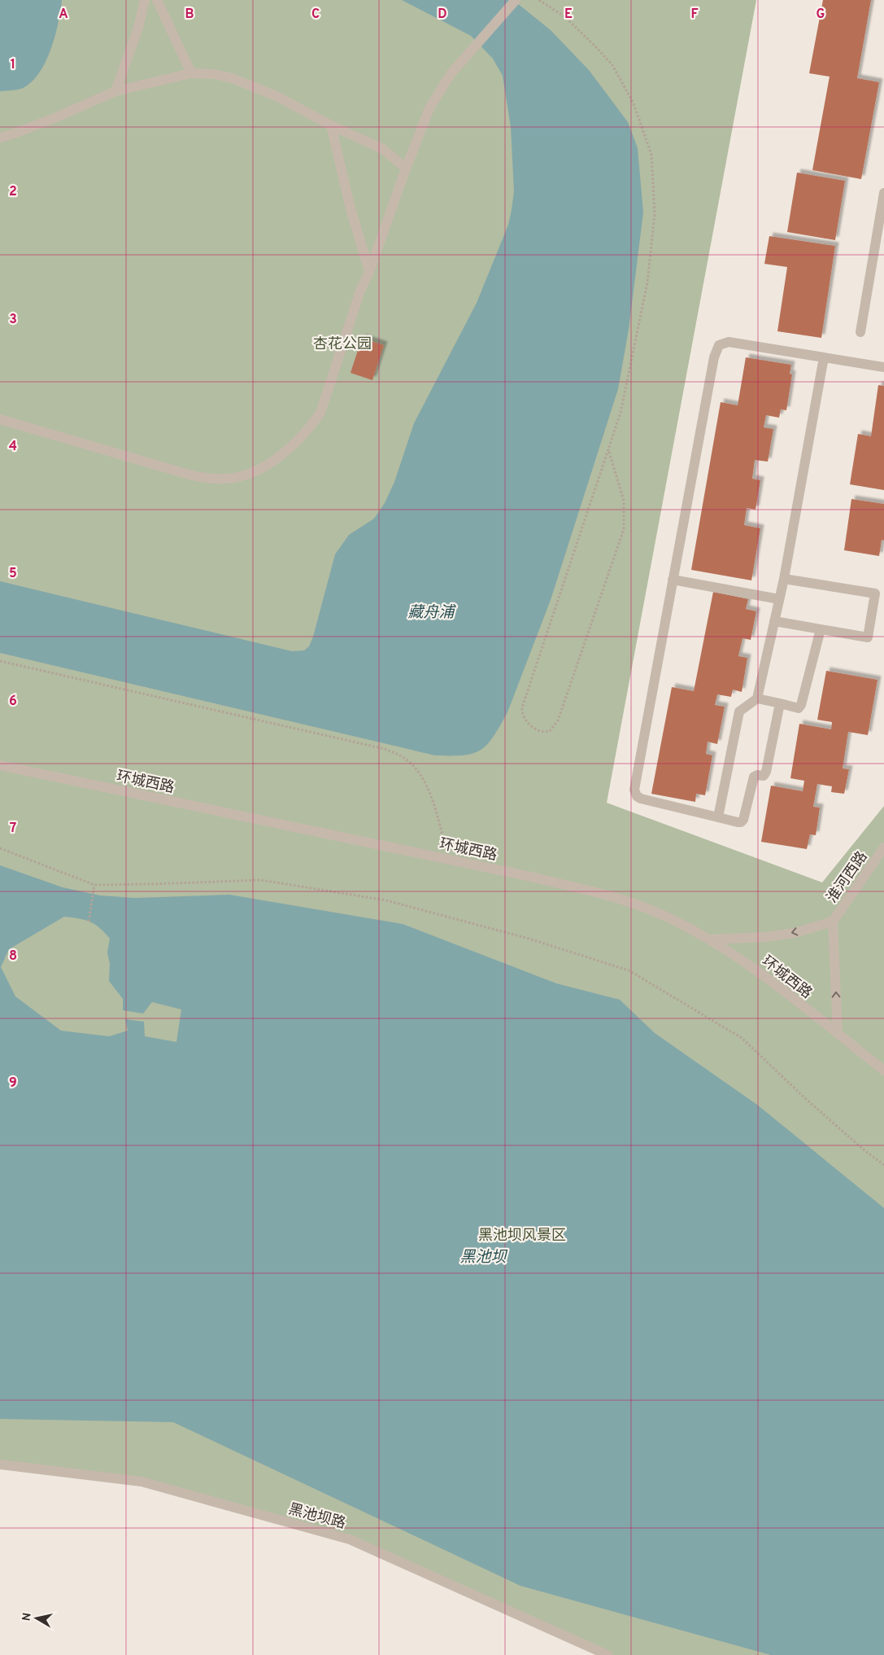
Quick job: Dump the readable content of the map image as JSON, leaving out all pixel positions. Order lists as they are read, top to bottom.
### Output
{
  "streets": {
    "street": ["环城西路", "淮河西路", "黑池坝路"]
  },
  "water": ["藏舟浦", "黑池坝"],
  "parks": ["杏花公园", "黑池坝风景区"],
  "north": "left",
  "grid": {
    "columns": [
      "A",
      "B",
      "C",
      "D",
      "E",
      "F",
      "G"
    ],
    "rows": [
      "1",
      "2",
      "3",
      "4",
      "5",
      "6",
      "7",
      "8",
      "9"
    ]
  }
}
